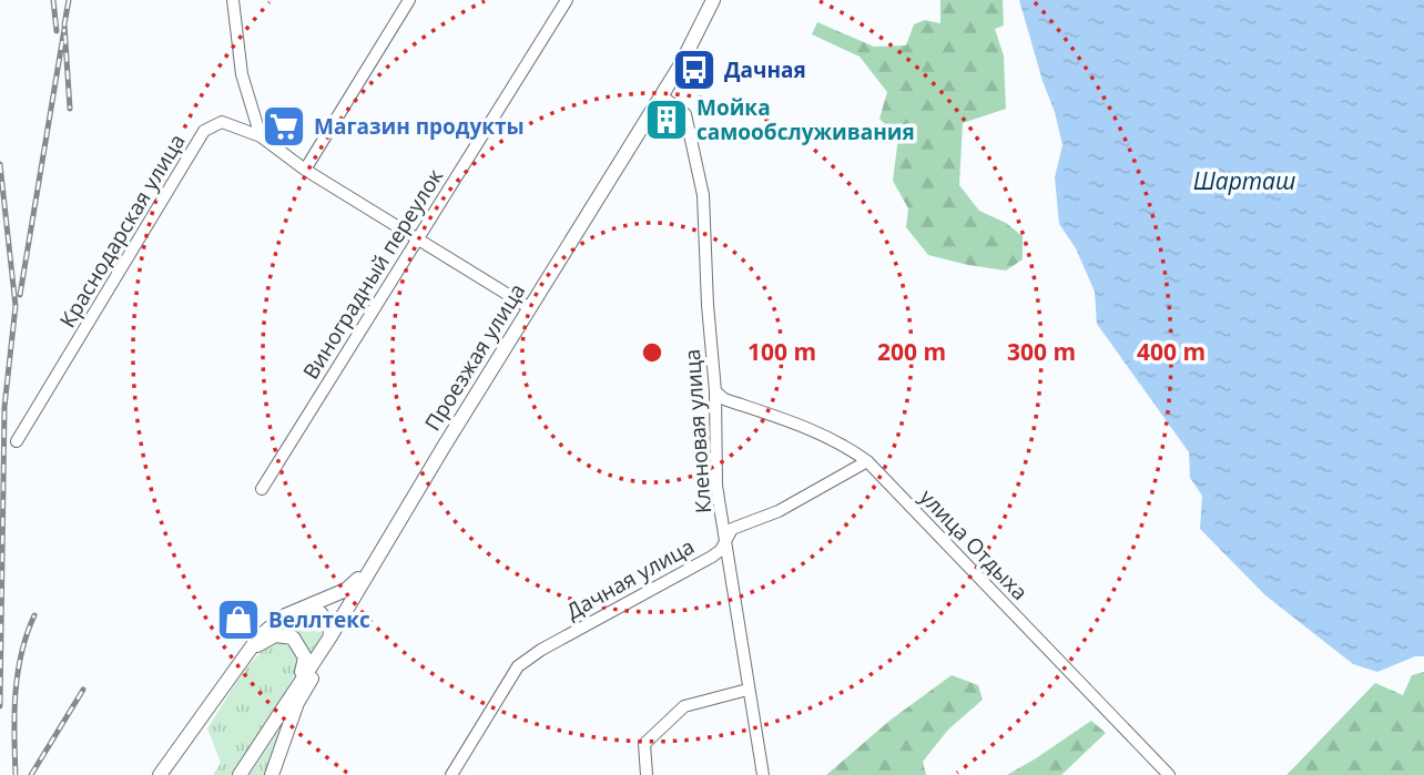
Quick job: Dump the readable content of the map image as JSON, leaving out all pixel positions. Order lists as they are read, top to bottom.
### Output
{
  "streets": {
    "main road": ["Проезжая улица"],
    "street": [
      "Краснодарская улица",
      "Виноградный переулок",
      "Кленовая улица",
      "улица Отдыха",
      "Дачная улица"
    ]
  },
  "crossings": [
    ["Краснодарская улица", "Виноградный переулок"],
    ["Краснодарская улица", "Проезжая улица"],
    ["Проезжая улица", "Кленовая улица"],
    ["Кленовая улица", "улица Отдыха"],
    ["Кленовая улица", "Дачная улица"],
    ["улица Отдыха", "Дачная улица"]
  ],
  "water": ["Шарташ"],
  "places": {
    "bus stop": ["Дачная"],
    "building": ["Мойка самообслуживания"],
    "supermarket": ["Магазин продукты"],
    "shop": ["Веллтекс"]
  },
  "rings": [
    "100 m",
    "200 m",
    "300 m",
    "400 m"
  ]
}
